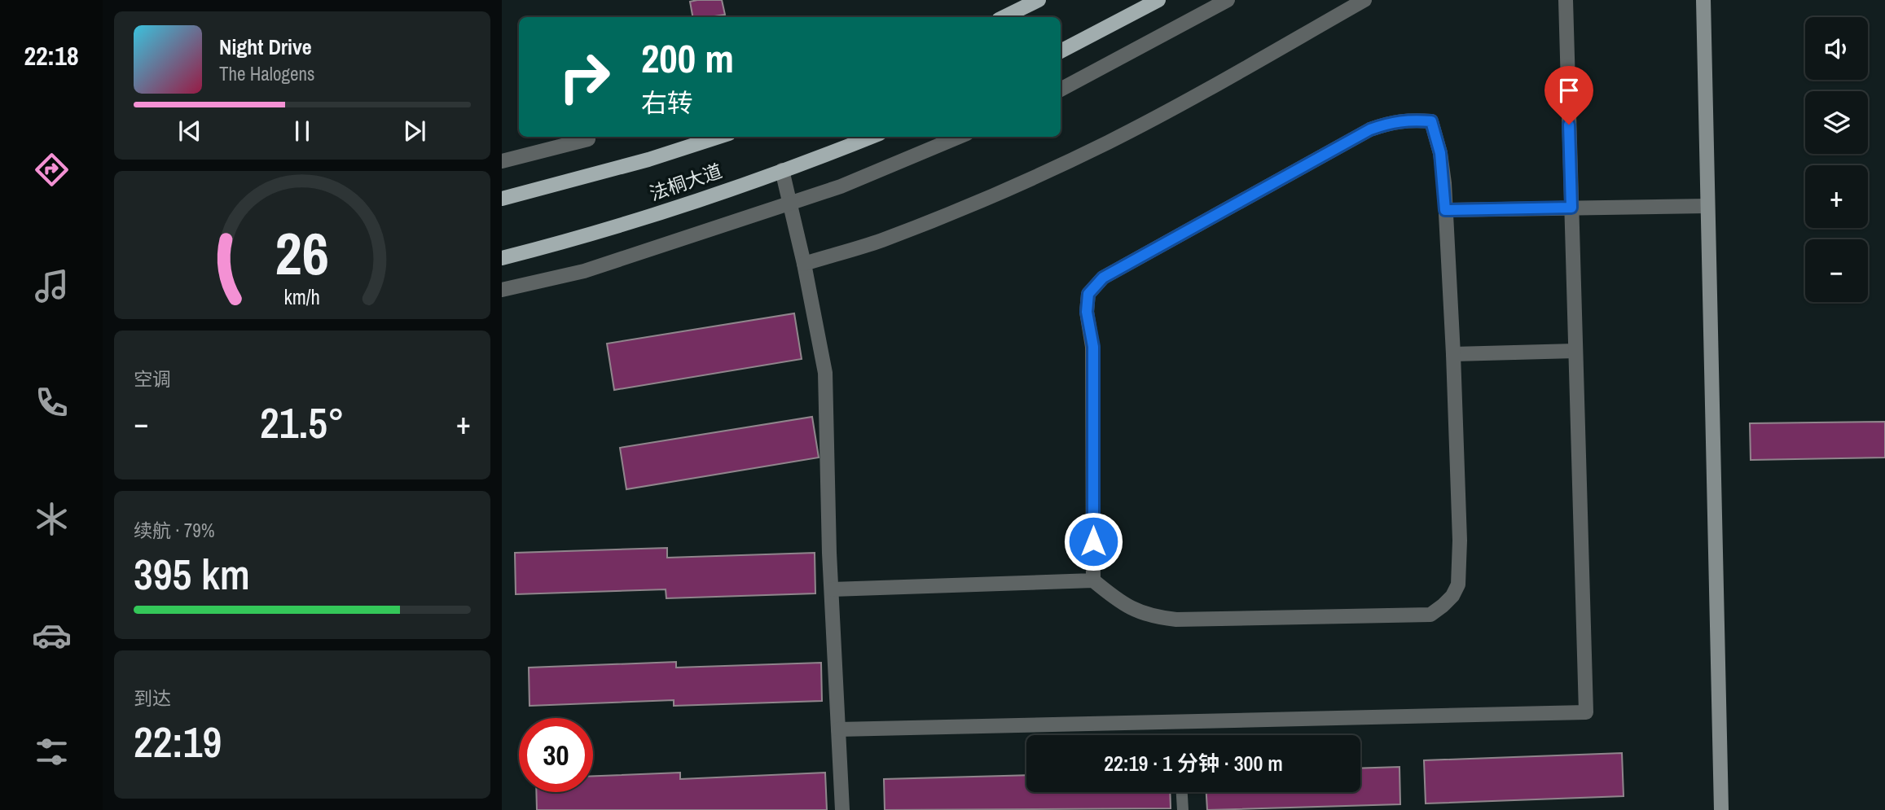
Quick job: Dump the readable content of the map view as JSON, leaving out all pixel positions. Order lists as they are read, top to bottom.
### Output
{
  "streets": {
    "main road": ["法桐大道"]
  },
  "page": {
    "tabs": "22:18",
    "map_buttons": ["+", "−"],
    "turn": ["200 m", "右转"],
    "song": ["Night Drive", "The Halogens"],
    "tile": [
      "空调",
      ["续航 · 79%", "395 km"],
      ["到达", "22:19"]
    ],
    "heat": ["−", "21.5°", "+"],
    "limit": "30",
    "trip": "22:19 · 1 分钟 · 300 m",
    "gauge": ["26", "km/h"]
  }
}
